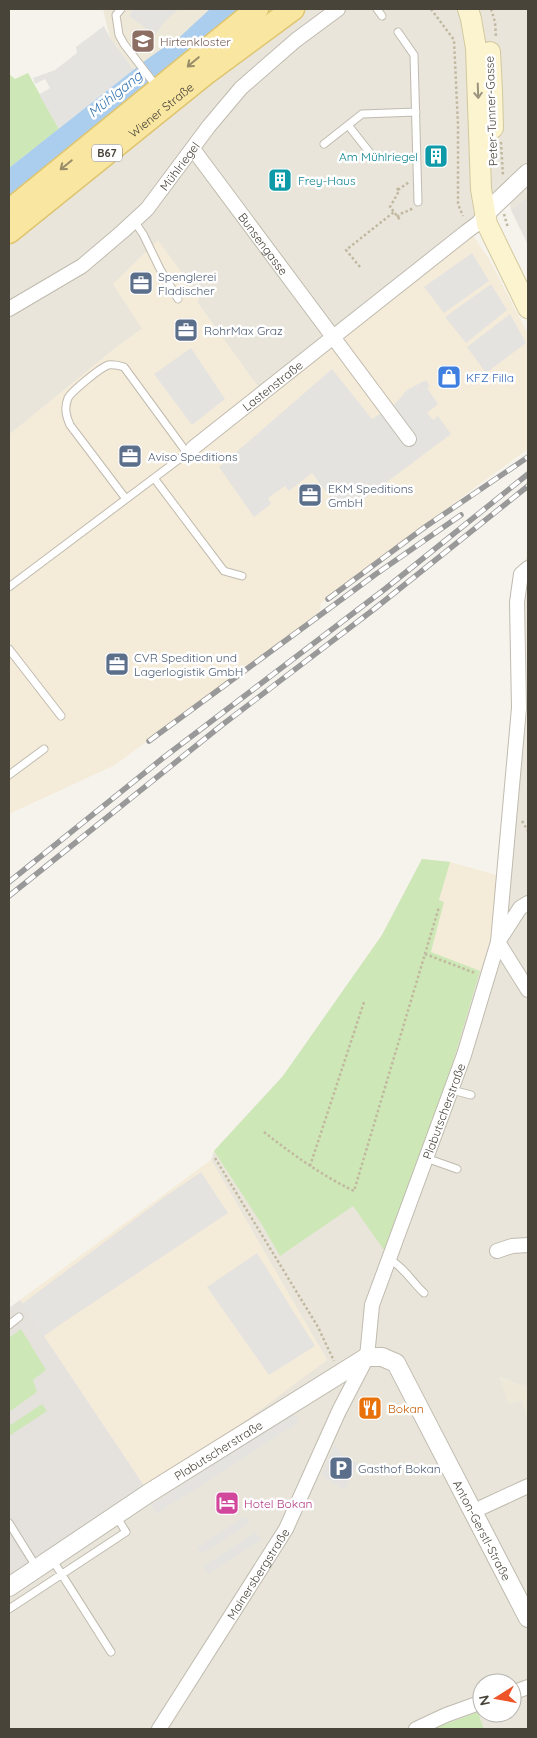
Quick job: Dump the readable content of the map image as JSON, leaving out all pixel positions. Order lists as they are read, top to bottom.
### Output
{
  "streets": {
    "main road": ["Wiener Straße", "Peter-Tunner-Gasse", "B67"],
    "street": [
      "Mühlriegel",
      "Bunsengasse",
      "Lastenstraße",
      "Plabutscherstraße",
      "Anton-Gerstl-Straße",
      "Mainersbergstraße"
    ]
  },
  "crossings": [
    ["Peter-Tunner-Gasse", "Lastenstraße"],
    ["Mühlriegel", "Bunsengasse"],
    ["Bunsengasse", "Lastenstraße"],
    ["Plabutscherstraße", "Anton-Gerstl-Straße"],
    ["Plabutscherstraße", "Mainersbergstraße"],
    ["Anton-Gerstl-Straße", "Mainersbergstraße"]
  ],
  "water": ["Mühlgang"],
  "places": {
    "school or university": ["Hirtenkloster"],
    "building": ["Am Mühlriegel", "Frey-Haus"],
    "office": [
      "Spenglerei Fladischer",
      "RohrMax Graz",
      "Aviso Speditions",
      "EKM Speditions GmbH",
      "CVR Spedition und Lagerlogistik GmbH"
    ],
    "shop": ["KFZ Filla"],
    "restaurant": ["Bokan"],
    "parking": ["Gasthof Bokan"],
    "hotel": ["Hotel Bokan"]
  },
  "north": "left"
}
